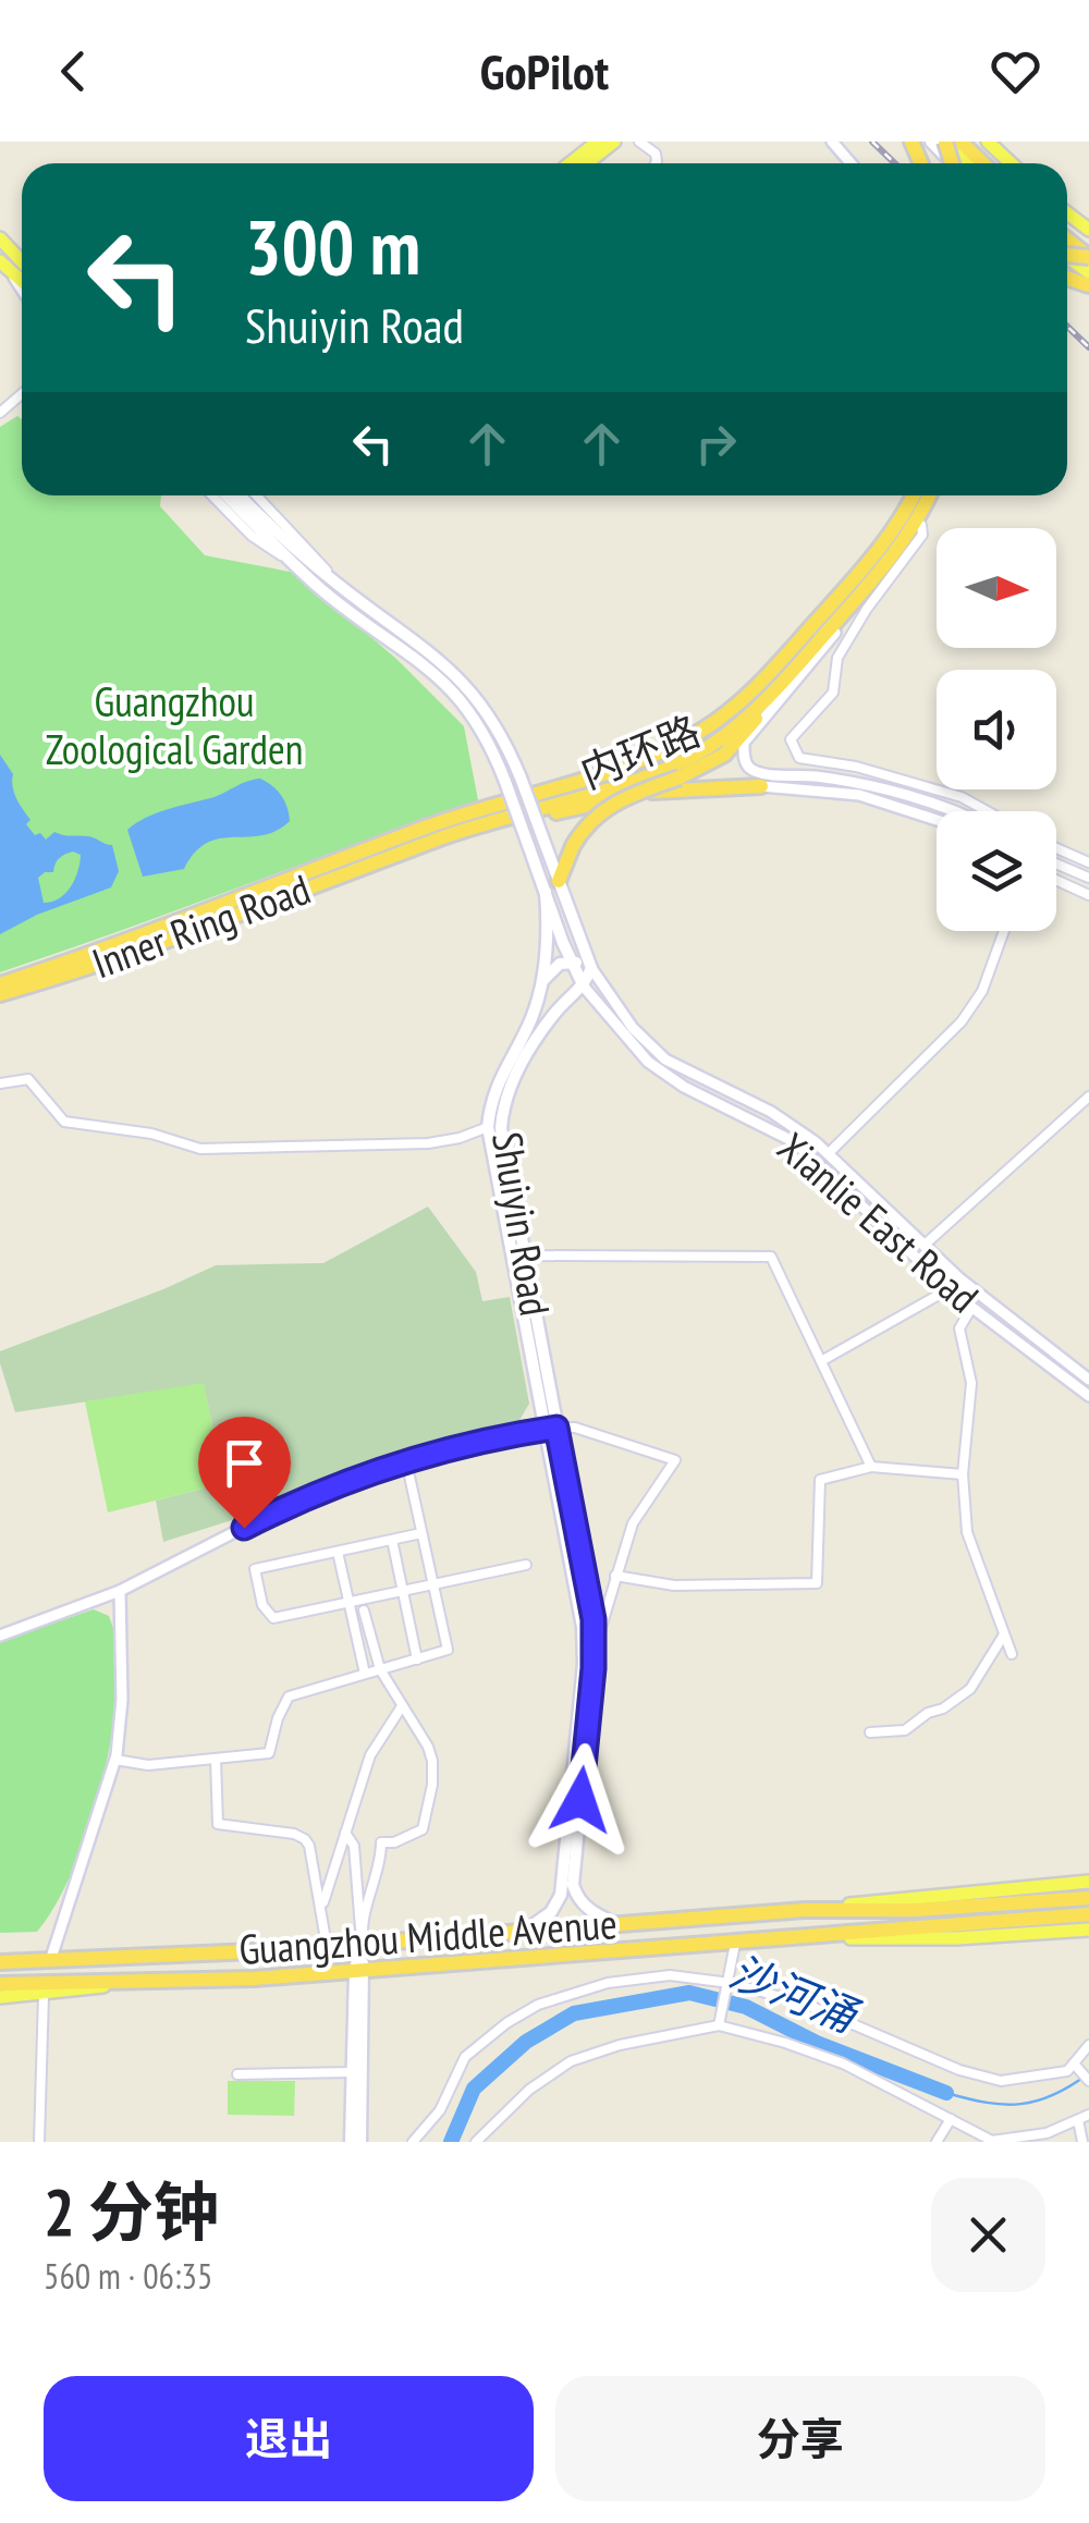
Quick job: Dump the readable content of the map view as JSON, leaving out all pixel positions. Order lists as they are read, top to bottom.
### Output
{
  "streets": {
    "highway": ["内环路", "Inner Ring Road", "Guangzhou Middle Avenue"],
    "main road": ["Xianlie East Road", "Shuiyin Road"]
  },
  "crossings": [
    ["内环路", "Inner Ring Road"],
    ["Xianlie East Road", "Shuiyin Road"]
  ],
  "water": ["沙河涌"],
  "parks": ["Guangzhou Zoological Garden"],
  "north": "right",
  "page": {
    "header": "GoPilot",
    "turn": ["300 m", "Shuiyin Road"],
    "heading": ["2 分钟", "560 m · 06:35"],
    "buttons": ["退出", "分享"]
  }
}
